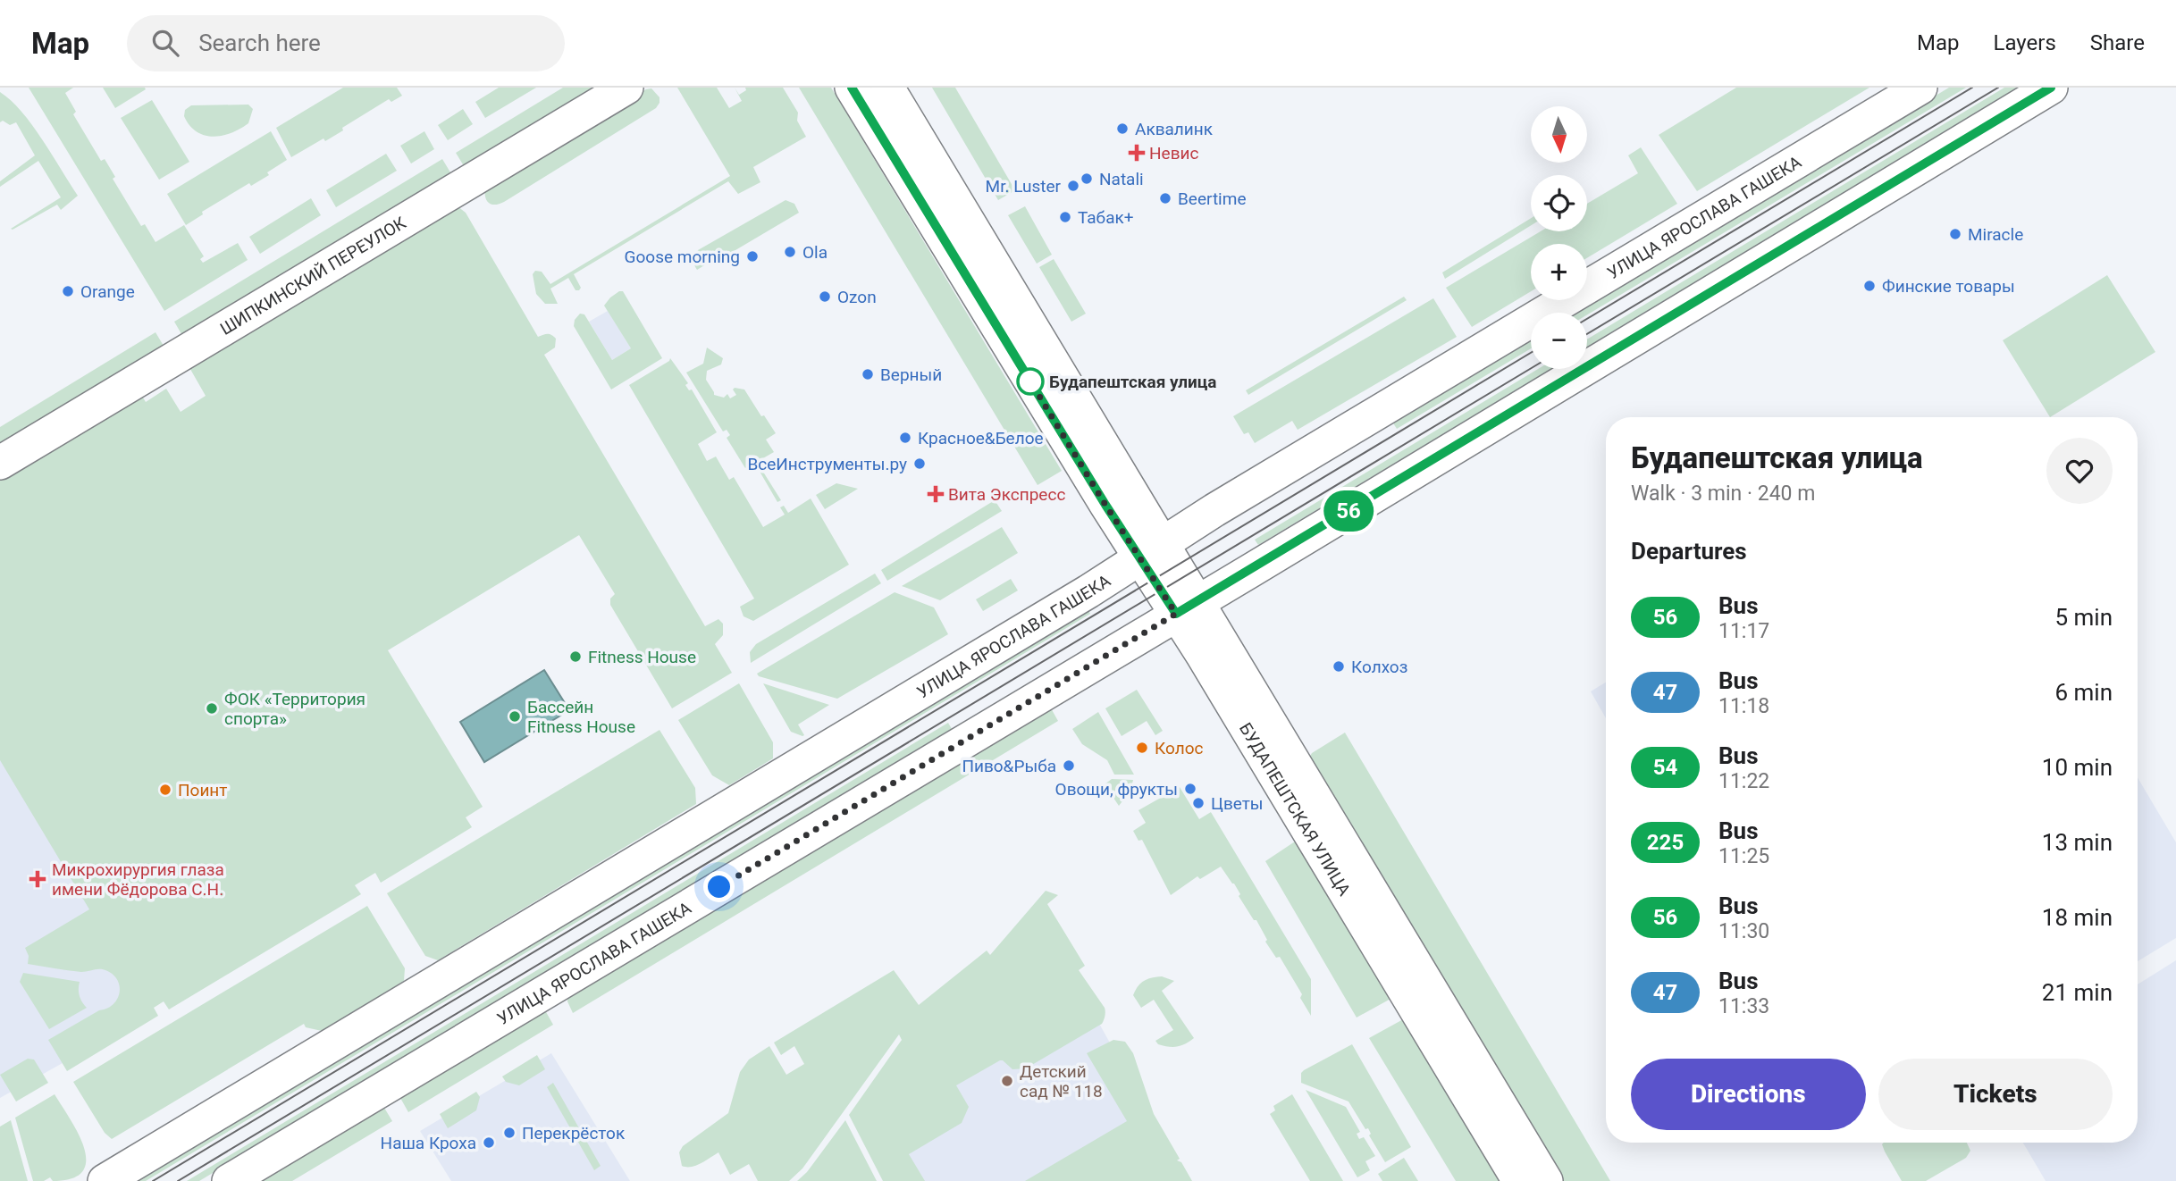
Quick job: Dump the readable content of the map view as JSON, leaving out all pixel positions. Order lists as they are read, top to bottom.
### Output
{
  "streets": {
    "street": ["УЛИЦА ЯРОСЛАВА ГАШЕКА", "ШИПКИНСКИЙ ПЕРЕУЛОК", "БУДАПЕШТСКАЯ УЛИЦА"]
  },
  "crossings": [
    ["УЛИЦА ЯРОСЛАВА ГАШЕКА", "БУДАПЕШТСКАЯ УЛИЦА"]
  ],
  "places": {
    "other": [
      "Аквалинк",
      "Natali",
      "Mr. Luster",
      "Beertime",
      "Табак+",
      "Miracle",
      "Ola",
      "Goose morning",
      "Финские товары",
      "Orange",
      "Ozon",
      "Верный",
      "Будапештская улица",
      "Красное&Белое",
      "ВсеИнструменты.ру",
      "Fitness House",
      "Колхоз",
      "ФОК «Территория спорта»",
      "Бассейн Fitness House",
      "Колос",
      "Пиво&Рыба",
      "Овощи, фрукты",
      "Поинт",
      "Цветы",
      "Детский сад № 118",
      "Перекрёсток",
      "Наша Кроха"
    ],
    "health": ["Невис", "Вита Экспресс", "Микрохирургия глаза имени Фёдорова С.Н."]
  },
  "lines": ["bus line 56"],
  "north": "bottom",
  "page": {
    "header": "Map",
    "search": "Search here",
    "nav": ["Map", "Layers", "Share"],
    "on_map": "56",
    "map_buttons": ["+", "−"],
    "heading": [
      ["Будапештская улица", "Walk · 3 min · 240 m"],
      "Departures"
    ],
    "list": [
      {
        "mark": "56",
        "name": "Bus",
        "note": "11:17",
        "value": "5 min"
      },
      {
        "mark": "47",
        "name": "Bus",
        "note": "11:18",
        "value": "6 min"
      },
      {
        "mark": "54",
        "name": "Bus",
        "note": "11:22",
        "value": "10 min"
      },
      {
        "mark": "225",
        "name": "Bus",
        "note": "11:25",
        "value": "13 min"
      },
      {
        "mark": "56",
        "name": "Bus",
        "note": "11:30",
        "value": "18 min"
      },
      {
        "mark": "47",
        "name": "Bus",
        "note": "11:33",
        "value": "21 min"
      }
    ],
    "buttons": ["Directions", "Tickets"]
  }
}
